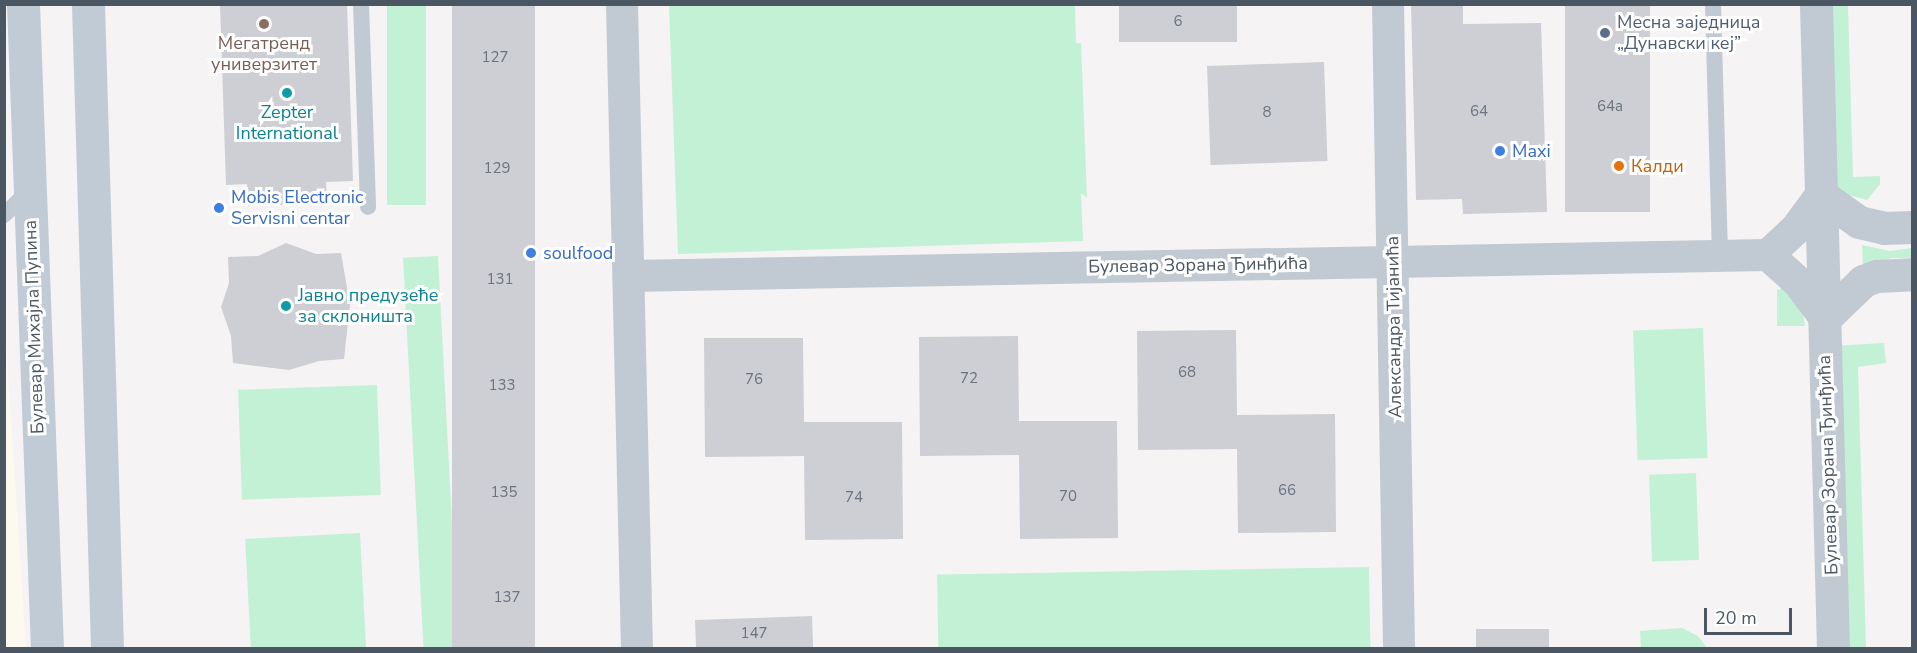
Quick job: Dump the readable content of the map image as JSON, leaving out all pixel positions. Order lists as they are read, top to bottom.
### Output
{
  "streets": {
    "main road": ["Булевар Михајла Пупина"],
    "street": ["Булевар Зорана Ђинђића", "Александра Тијанића"]
  },
  "crossings": [
    ["Булевар Зорана Ђинђића", "Александра Тијанића"]
  ],
  "places": [
    "Мегатренд универзитет",
    "Месна заједница „Дунавски кеј”",
    "Zepter International",
    "Maxi",
    "Калди",
    "Mobis Electronic Servisni centar",
    "soulfood",
    "Јавно предузеће за склоништа"
  ],
  "house_numbers": [
    "6",
    "127",
    "64a",
    "64",
    "8",
    "129",
    "131",
    "68",
    "72",
    "76",
    "133",
    "66",
    "135",
    "70",
    "74",
    "137",
    "147"
  ],
  "scale_bar": "20 m"
}
